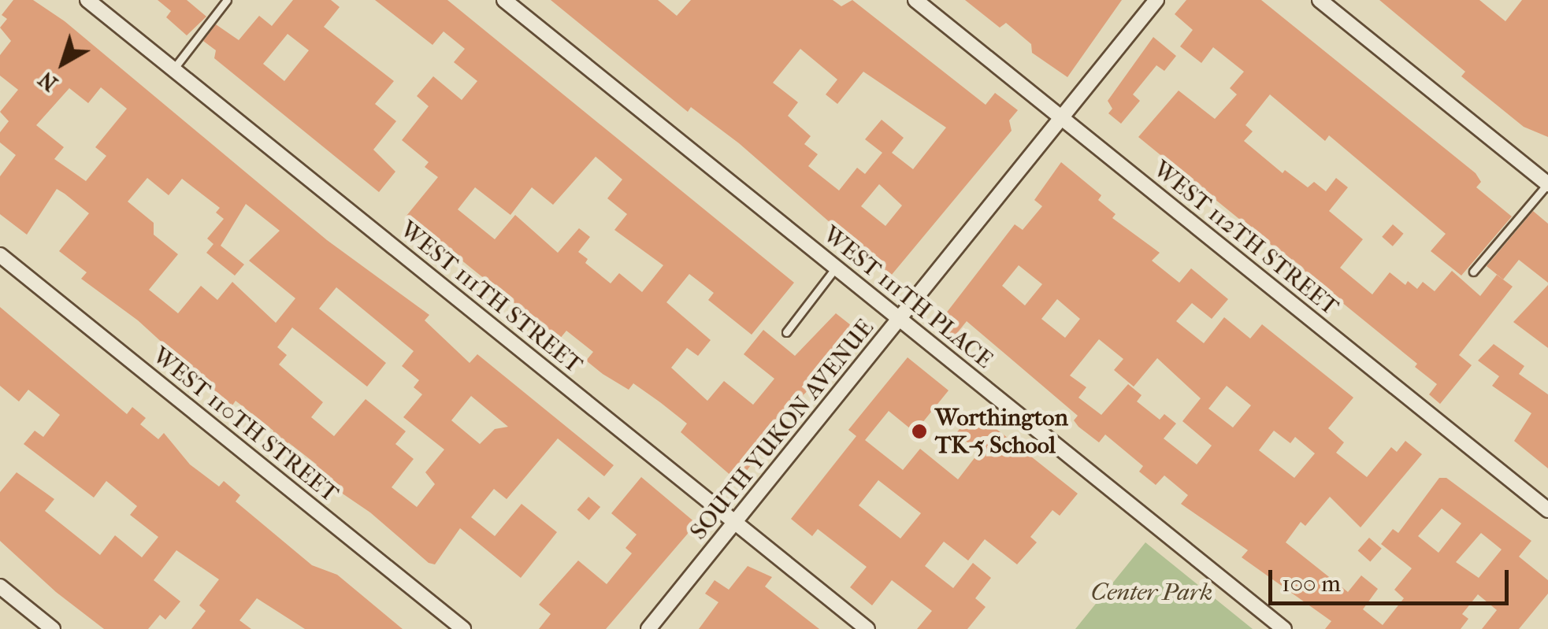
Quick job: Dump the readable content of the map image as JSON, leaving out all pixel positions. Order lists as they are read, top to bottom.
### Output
{
  "streets": {
    "street": [
      "WEST 112TH STREET",
      "WEST 111TH STREET",
      "WEST 111TH PLACE",
      "WEST 110TH STREET",
      "SOUTH YUKON AVENUE"
    ]
  },
  "crossings": [
    ["WEST 112TH STREET", "SOUTH YUKON AVENUE"],
    ["WEST 111TH STREET", "SOUTH YUKON AVENUE"],
    ["WEST 111TH PLACE", "SOUTH YUKON AVENUE"]
  ],
  "parks": ["Center Park"],
  "places": ["Worthington TK-5 School"],
  "scale_bar": "100 m",
  "north": "bottom left"
}
